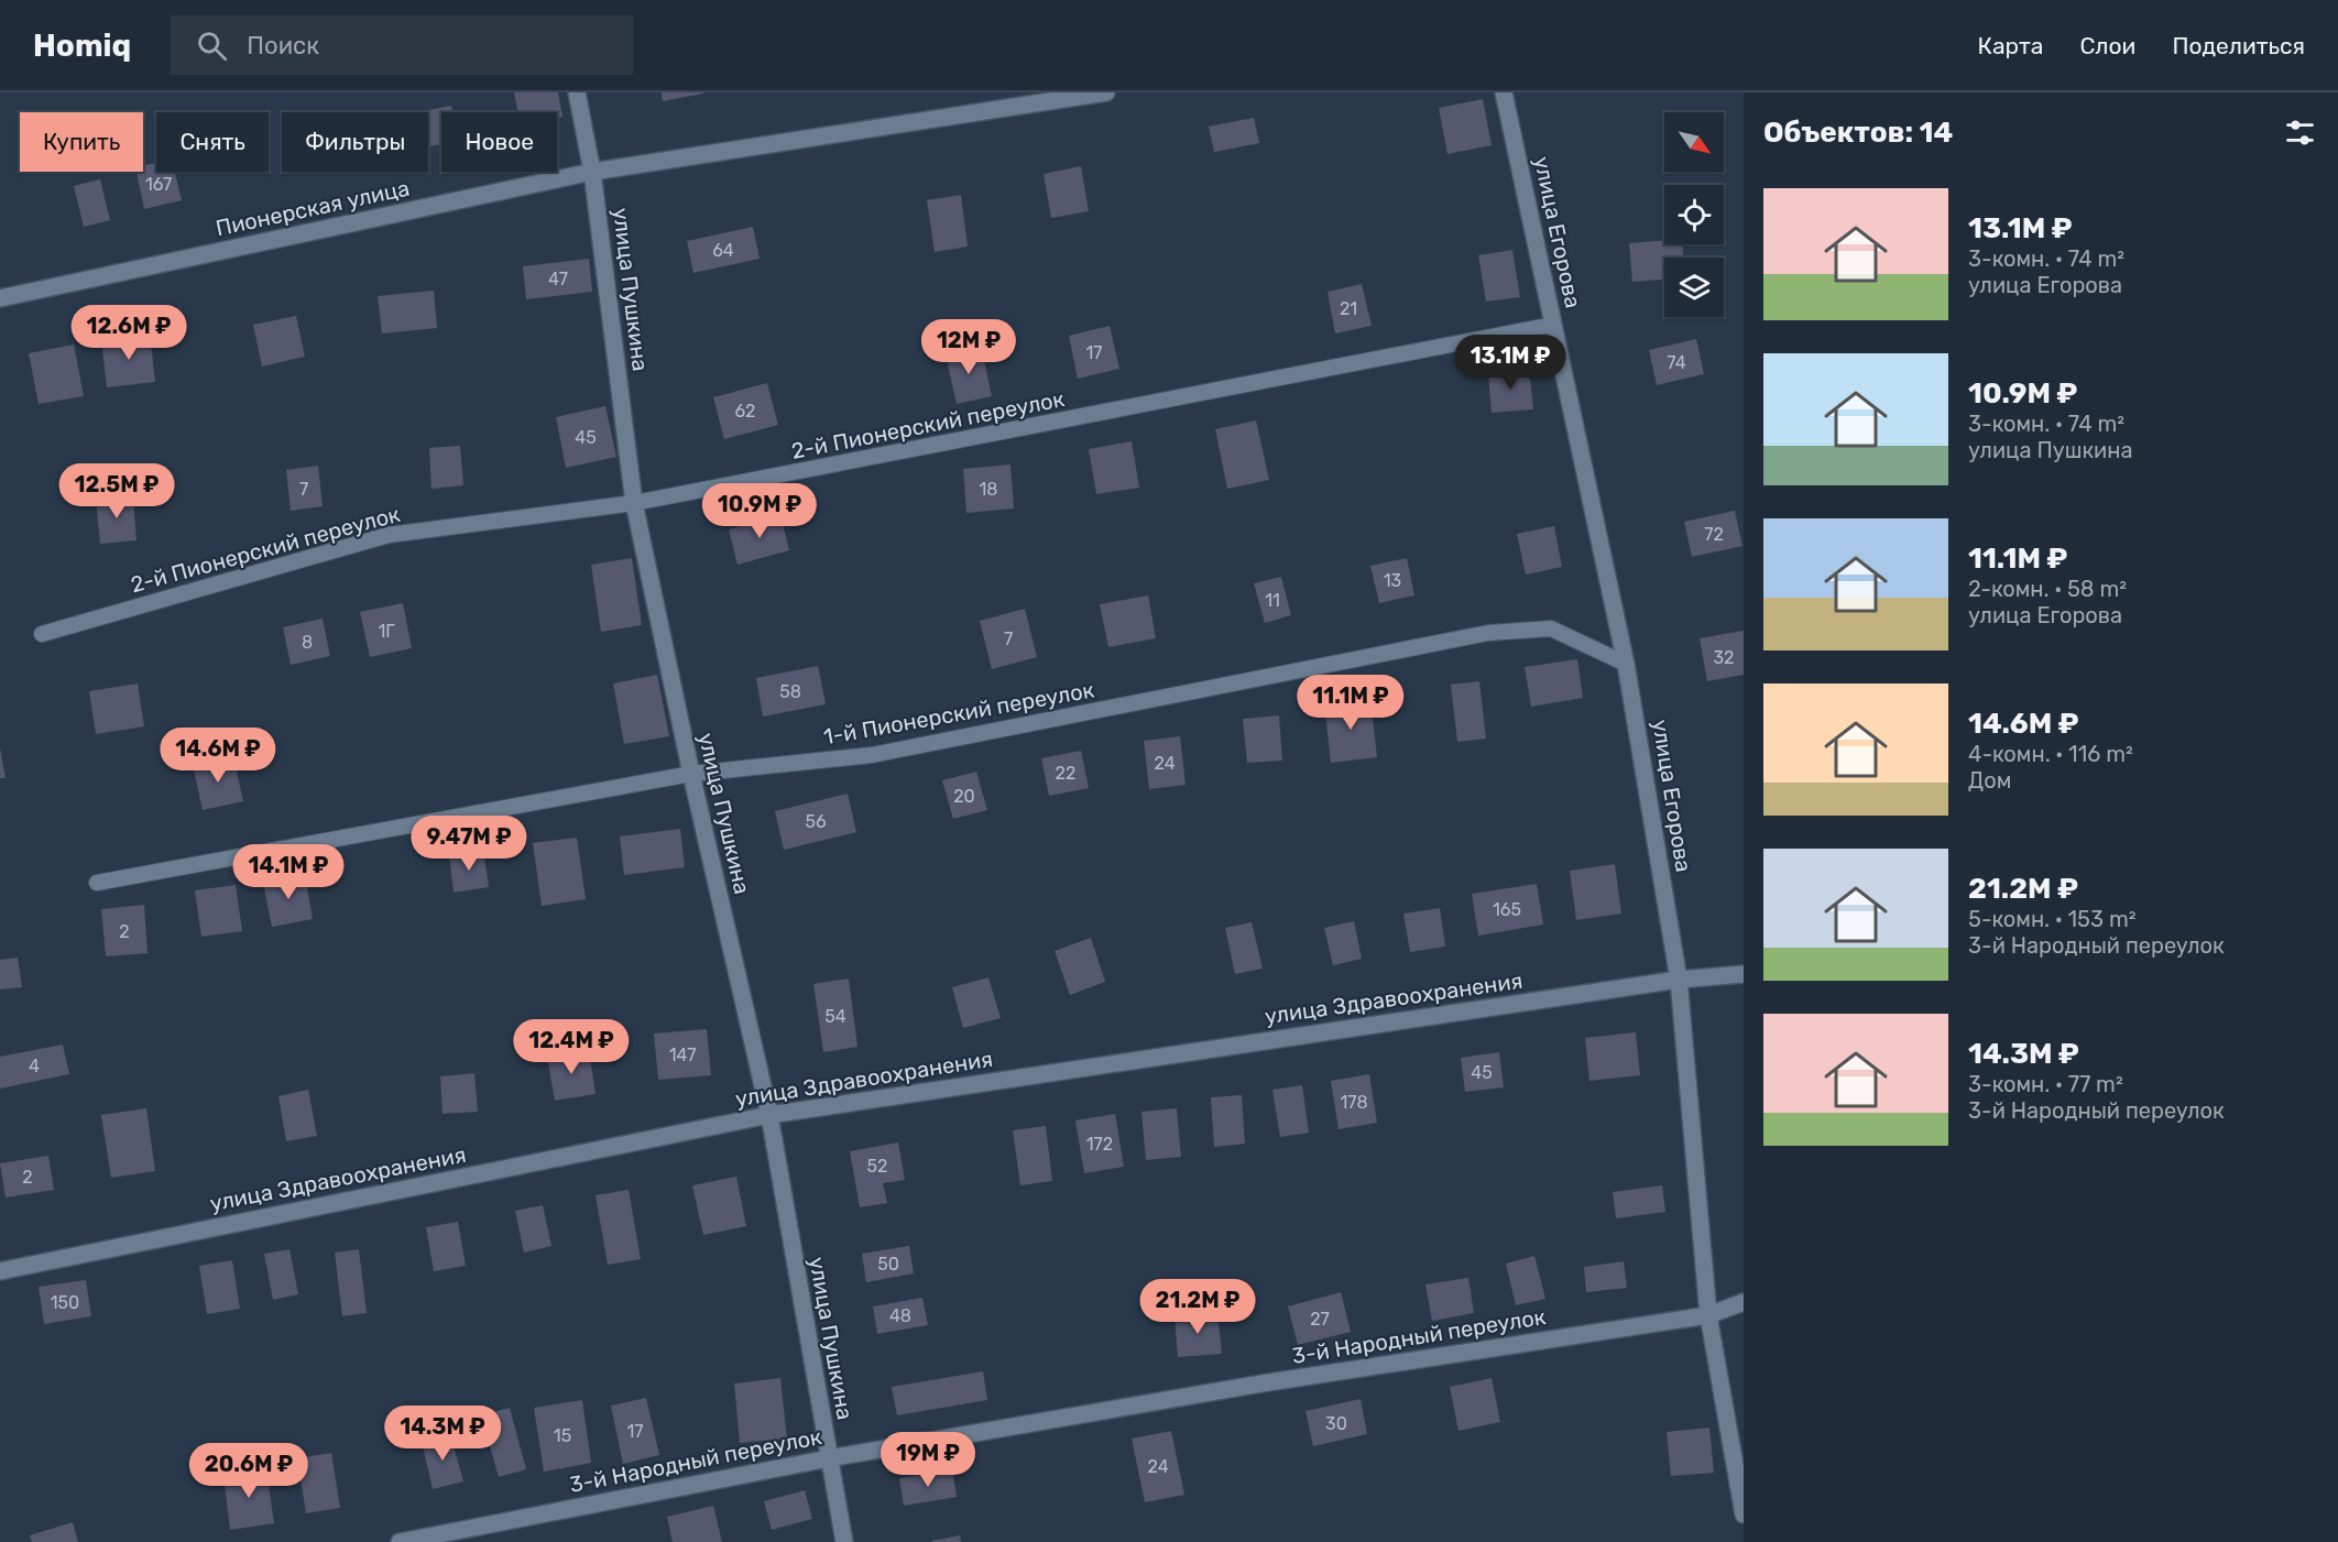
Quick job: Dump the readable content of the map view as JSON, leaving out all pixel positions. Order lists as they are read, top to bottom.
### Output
{
  "streets": {
    "street": [
      "Пионерская улица",
      "улица Егорова",
      "улица Пушкина",
      "улица Здравоохранения",
      "3-й Народный переулок"
    ],
    "lane": ["2-й Пионерский переулок", "1-й Пионерский переулок"]
  },
  "crossings": [
    ["Пионерская улица", "улица Пушкина"],
    ["улица Егорова", "2-й Пионерский переулок"],
    ["улица Егорова", "1-й Пионерский переулок"],
    ["улица Егорова", "улица Здравоохранения"],
    ["улица Егорова", "3-й Народный переулок"],
    ["улица Пушкина", "2-й Пионерский переулок"],
    ["улица Пушкина", "1-й Пионерский переулок"],
    ["улица Пушкина", "улица Здравоохранения"],
    ["улица Пушкина", "3-й Народный переулок"]
  ],
  "house_numbers": [
    "167",
    "64",
    "47",
    "21",
    "17",
    "74",
    "62",
    "45",
    "7",
    "18",
    "72",
    "13",
    "11",
    "1Г",
    "7",
    "8",
    "32",
    "58",
    "24",
    "22",
    "20",
    "56",
    "165",
    "2",
    "54",
    "147",
    "4",
    "45",
    "178",
    "172",
    "52",
    "2",
    "50",
    "150",
    "48",
    "27",
    "30",
    "17",
    "15",
    "24"
  ],
  "north": "bottom right",
  "page": {
    "header": "Homiq",
    "search": "Поиск",
    "nav": ["Карта", "Слои", "Поделиться"],
    "heading": "Объектов: 14",
    "chip": [
      "Купить",
      "Снять",
      "Фильтры",
      "Новое"
    ],
    "list": [
      {
        "name": "13.1M ₽",
        "note": "3-комн. · 74 m² · улица Егорова"
      },
      {
        "name": "10.9M ₽",
        "note": "3-комн. · 74 m² · улица Пушкина"
      },
      {
        "name": "11.1M ₽",
        "note": "2-комн. · 58 m² · улица Егорова"
      },
      {
        "name": "14.6M ₽",
        "note": "4-комн. · 116 m² · Дом"
      },
      {
        "name": "21.2M ₽",
        "note": "5-комн. · 153 m² · 3-й Народный переулок"
      },
      {
        "name": "14.3M ₽",
        "note": "3-комн. · 77 m² · 3-й Народный переулок"
      }
    ],
    "price": [
      "12.6M ₽",
      "12M ₽",
      "13.1M ₽",
      "12.5M ₽",
      "10.9M ₽",
      "11.1M ₽",
      "14.6M ₽",
      "9.47M ₽",
      "14.1M ₽",
      "12.4M ₽",
      "21.2M ₽",
      "14.3M ₽",
      "19M ₽",
      "20.6M ₽"
    ]
  }
}
